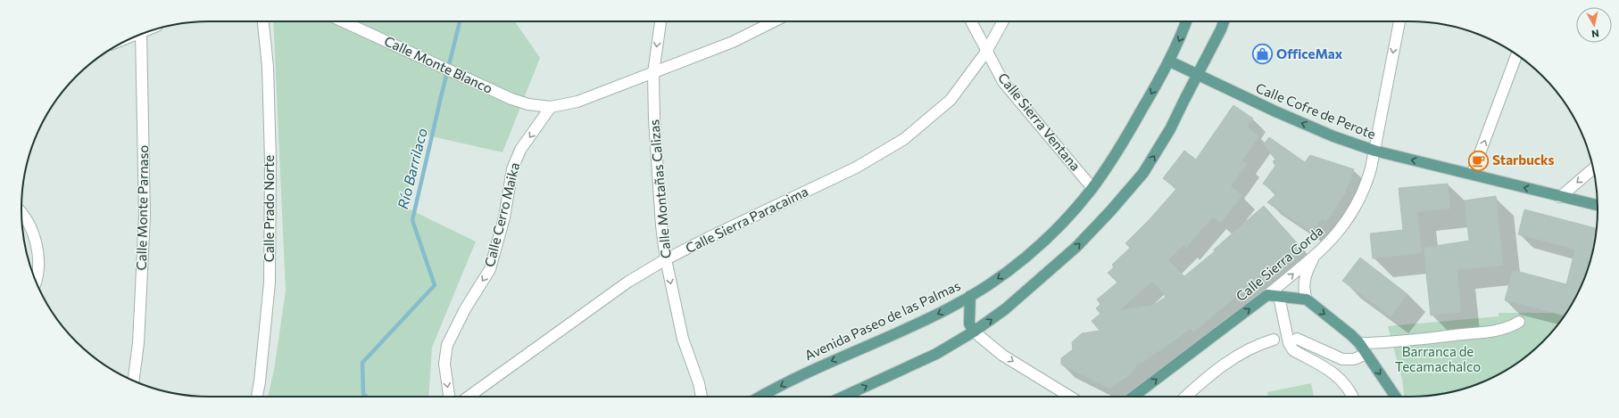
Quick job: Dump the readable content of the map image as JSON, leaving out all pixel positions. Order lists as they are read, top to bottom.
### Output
{
  "streets": {
    "main road": ["Calle Cofre de Perote", "Calle Sierra Gorda", "Avenida Paseo de las Palmas"],
    "street": [
      "Calle Monte Blanco",
      "Calle Sierra Ventana",
      "Calle Montañas Calizas",
      "Calle Monte Parnaso",
      "Calle Prado Norte",
      "Calle Cerro Maika",
      "Calle Sierra Paracaima"
    ]
  },
  "crossings": [
    ["Calle Monte Blanco", "Calle Cerro Maika"],
    ["Calle Cofre de Perote", "Calle Sierra Gorda"],
    ["Calle Cofre de Perote", "Avenida Paseo de las Palmas"],
    ["Calle Sierra Ventana", "Calle Sierra Paracaima"],
    ["Calle Sierra Ventana", "Avenida Paseo de las Palmas"],
    ["Calle Montañas Calizas", "Calle Sierra Paracaima"]
  ],
  "one_way": ["Calle Cofre de Perote", "Calle Montañas Calizas", "Calle Cerro Maika"],
  "water": ["Río Barrilaco"],
  "parks": ["Barranca de Tecamachalco"],
  "places": {
    "shop": ["OfficeMax"],
    "cafe": ["Starbucks"]
  },
  "north": "bottom"
}
